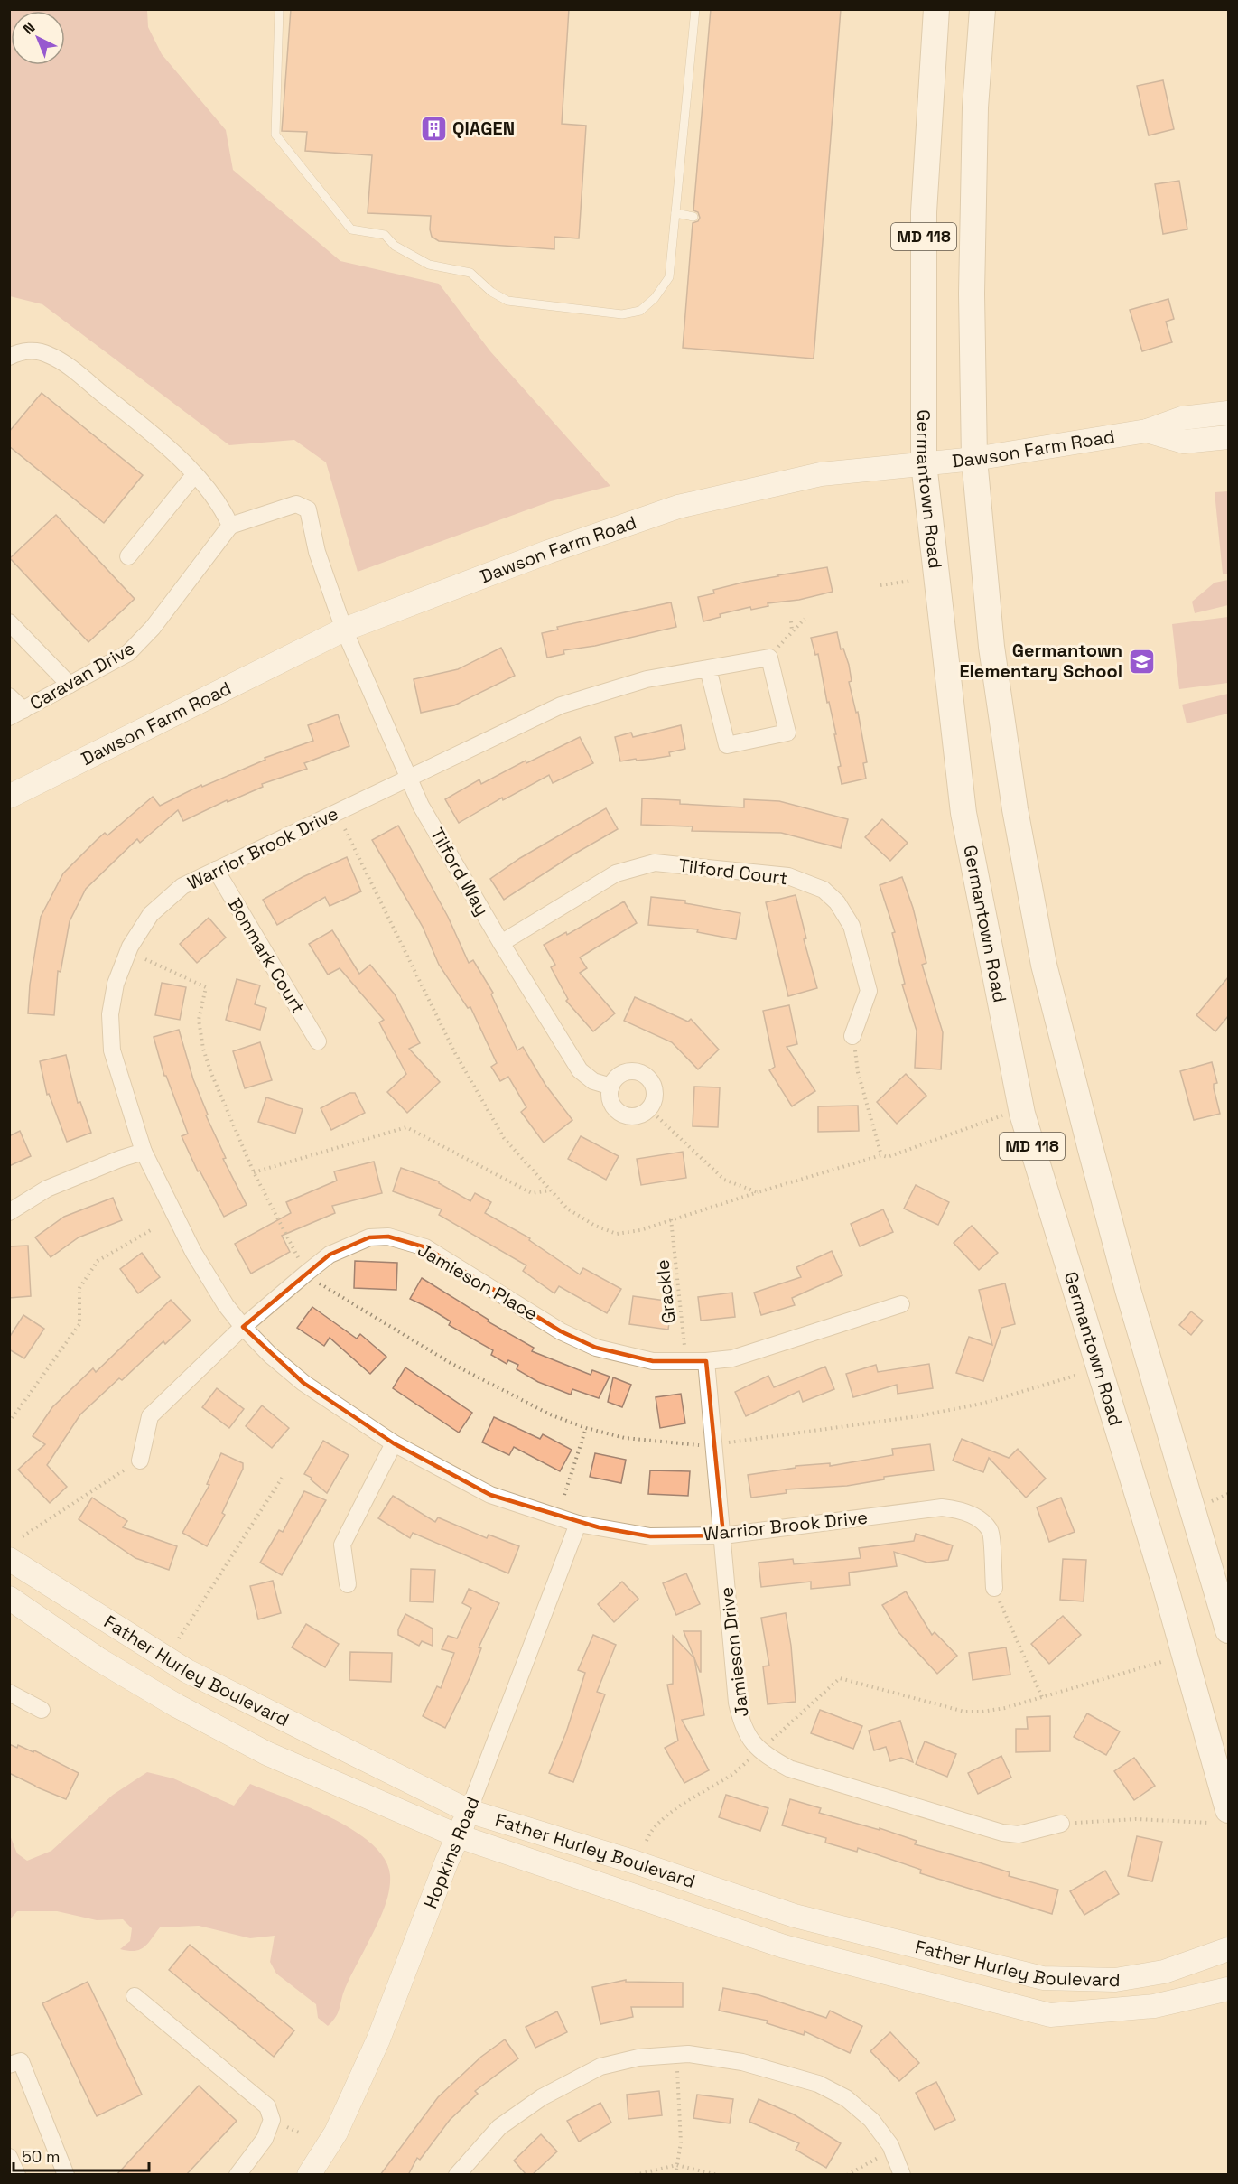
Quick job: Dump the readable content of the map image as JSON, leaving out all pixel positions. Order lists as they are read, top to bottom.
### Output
{
  "streets": {
    "main road": [
      "MD 118",
      "Dawson Farm Road",
      "Germantown Road",
      "Father Hurley Boulevard",
      "Hopkins Road"
    ],
    "street": [
      "Caravan Drive",
      "Warrior Brook Drive",
      "Tilford Way",
      "Tilford Court",
      "Bonmark Court",
      "Jamieson Place",
      "Jamieson Drive"
    ],
    "path": ["Grackle"]
  },
  "crossings": [
    ["MD 118", "Dawson Farm Road"],
    ["Dawson Farm Road", "Germantown Road"],
    ["Dawson Farm Road", "Tilford Way"],
    ["Warrior Brook Drive", "Tilford Way"],
    ["Warrior Brook Drive", "Bonmark Court"],
    ["Warrior Brook Drive", "Jamieson Place"],
    ["Warrior Brook Drive", "Jamieson Drive"],
    ["Warrior Brook Drive", "Hopkins Road"],
    ["Tilford Way", "Tilford Court"],
    ["Jamieson Place", "Grackle"],
    ["Jamieson Place", "Jamieson Drive"],
    ["Father Hurley Boulevard", "Hopkins Road"]
  ],
  "places": {
    "building": ["QIAGEN"],
    "school or university": ["Germantown Elementary School"]
  },
  "scale_bar": "50 m",
  "north": "top left"
}
